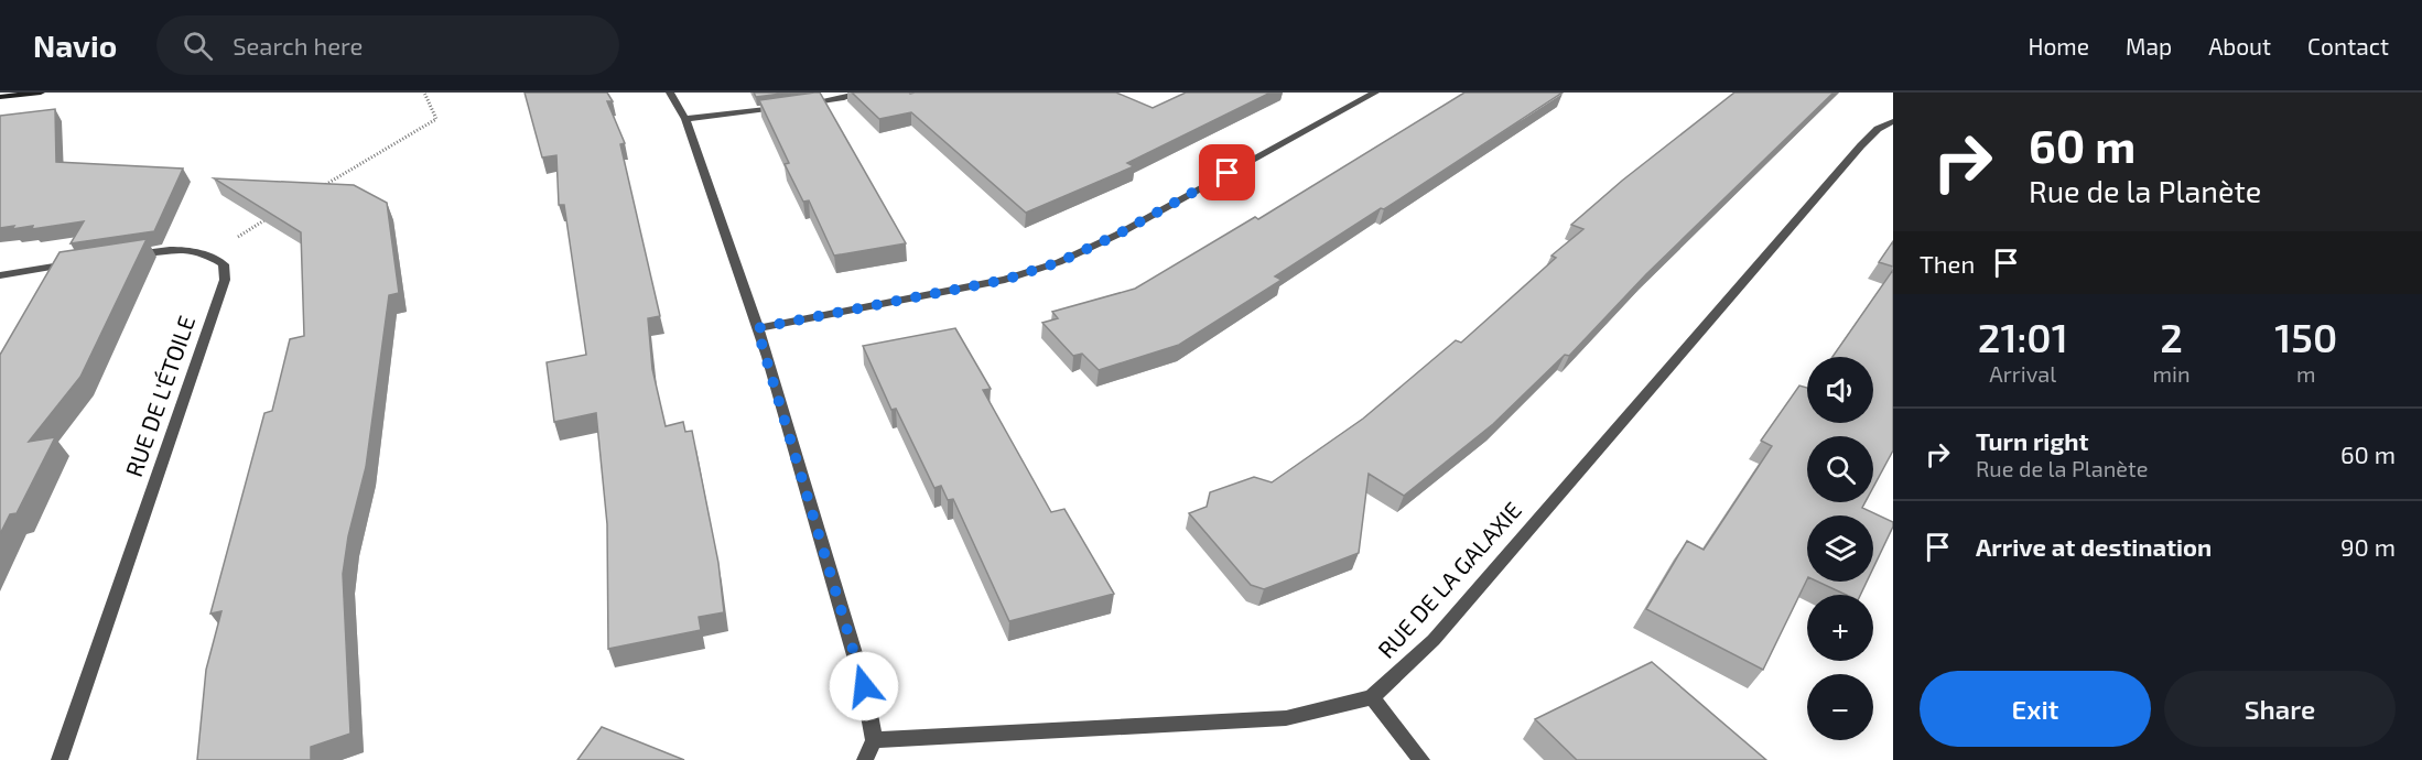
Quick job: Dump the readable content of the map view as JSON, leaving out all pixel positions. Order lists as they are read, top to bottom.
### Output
{
  "streets": {
    "street": ["RUE DE L'ÉTOILE", "RUE DE LA GALAXIE"]
  },
  "page": {
    "header": "Navio",
    "search": "Search here",
    "nav": [
      "Home",
      "Map",
      "About",
      "Contact"
    ],
    "turn": ["60 m", "Rue de la Planète"],
    "then": "Then",
    "eta": [
      "21:01",
      "Arrival",
      "2",
      "min",
      "150",
      "m"
    ],
    "map_buttons": ["+", "−"],
    "list": [
      {
        "name": "Turn right",
        "note": "Rue de la Planète",
        "value": "60 m"
      },
      {
        "name": "Arrive at destination",
        "value": "90 m"
      }
    ],
    "buttons": ["Exit", "Share"]
  }
}
